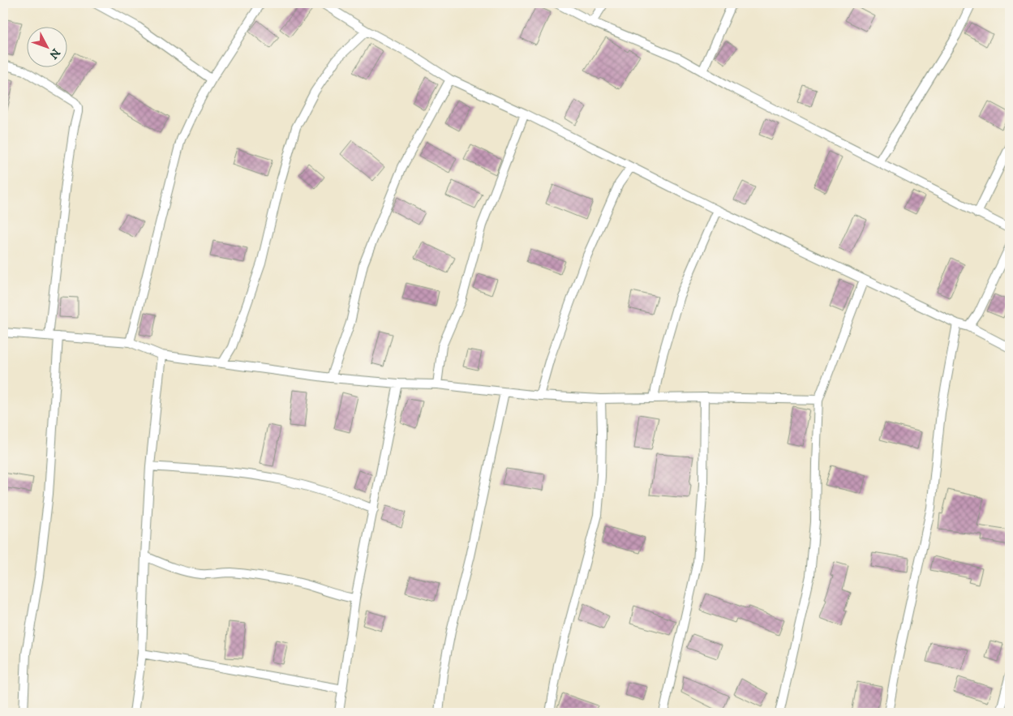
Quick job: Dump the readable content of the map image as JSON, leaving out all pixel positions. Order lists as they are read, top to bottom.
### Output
{
  "north": "bottom right"
}
